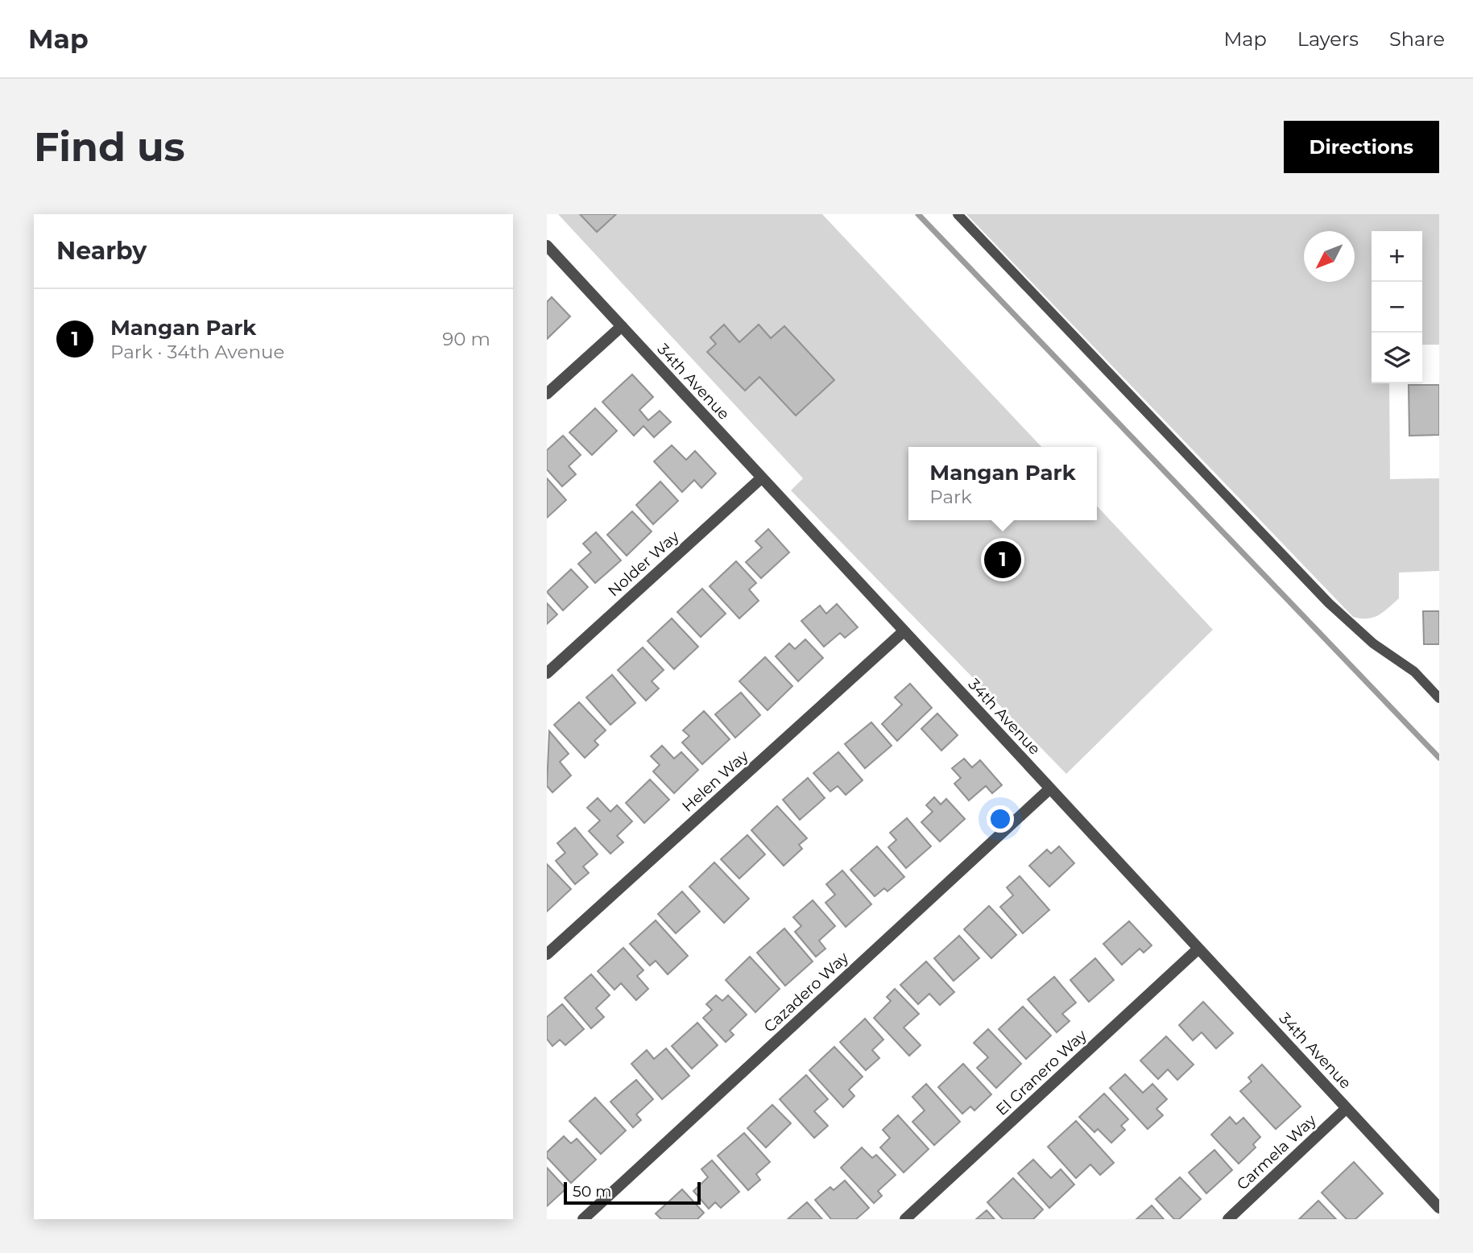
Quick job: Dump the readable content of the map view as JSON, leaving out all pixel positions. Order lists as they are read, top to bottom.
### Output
{
  "streets": {
    "street": [
      "34th Avenue",
      "Nolder Way",
      "Helen Way",
      "Cazadero Way",
      "El Granero Way",
      "Carmela Way"
    ]
  },
  "crossings": [
    ["34th Avenue", "Nolder Way"],
    ["34th Avenue", "Helen Way"],
    ["34th Avenue", "Cazadero Way"],
    ["34th Avenue", "El Granero Way"],
    ["34th Avenue", "Carmela Way"]
  ],
  "scale_bar": "50 m",
  "north": "bottom left",
  "page": {
    "header": "Map",
    "nav": ["Map", "Layers", "Share"],
    "buttons": "Directions",
    "title": "Find us",
    "heading": "Nearby",
    "map_buttons": ["+", "−"],
    "list": [
      {
        "mark": "1",
        "name": "Mangan Park",
        "note": "Park · 34th Avenue",
        "value": "90 m"
      }
    ],
    "popup": ["Mangan Park", "Park"],
    "pins": "1",
    "scale": "50 m"
  }
}
